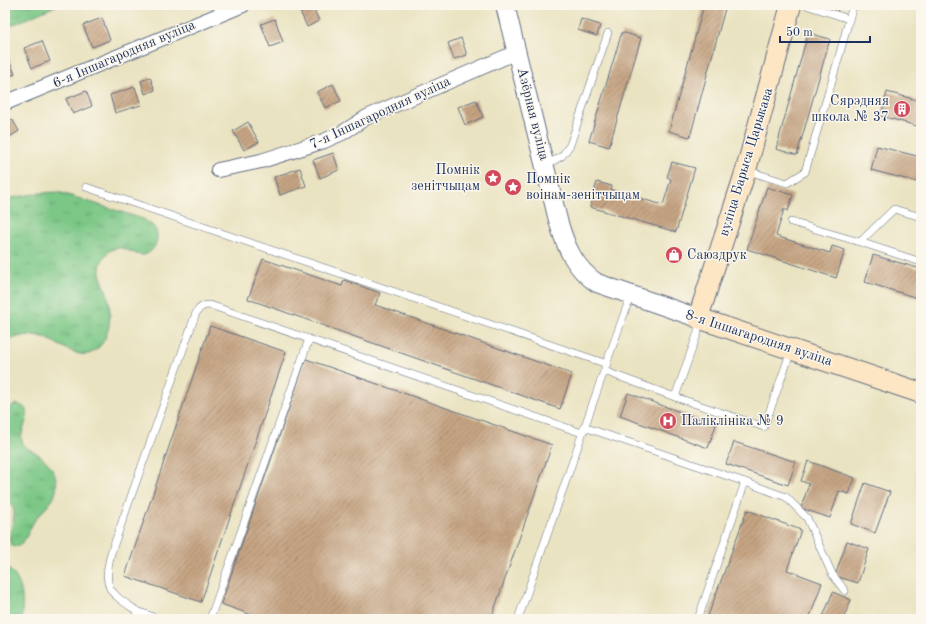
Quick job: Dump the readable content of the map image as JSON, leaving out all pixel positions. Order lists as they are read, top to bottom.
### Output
{
  "streets": {
    "main road": ["вуліца Барыса Царыкава", "8-я Іншагародняя вуліца"],
    "street": ["6-я Іншагародняя вуліца", "7-я Іншагародняя вуліца", "Азёрная вуліца"]
  },
  "crossings": [
    ["7-я Іншагародняя вуліца", "Азёрная вуліца"],
    ["Азёрная вуліца", "8-я Іншагародняя вуліца"],
    ["вуліца Барыса Царыкава", "8-я Іншагародняя вуліца"]
  ],
  "places": {
    "building": ["Сярэдняя школа № 37"],
    "place": ["Помнік зенітчыцам", "Помнік воінам-зенітчыцам"],
    "shop": ["Саюздрук"],
    "hospital": ["Паліклініка № 9"]
  },
  "scale_bar": "50 m"
}
